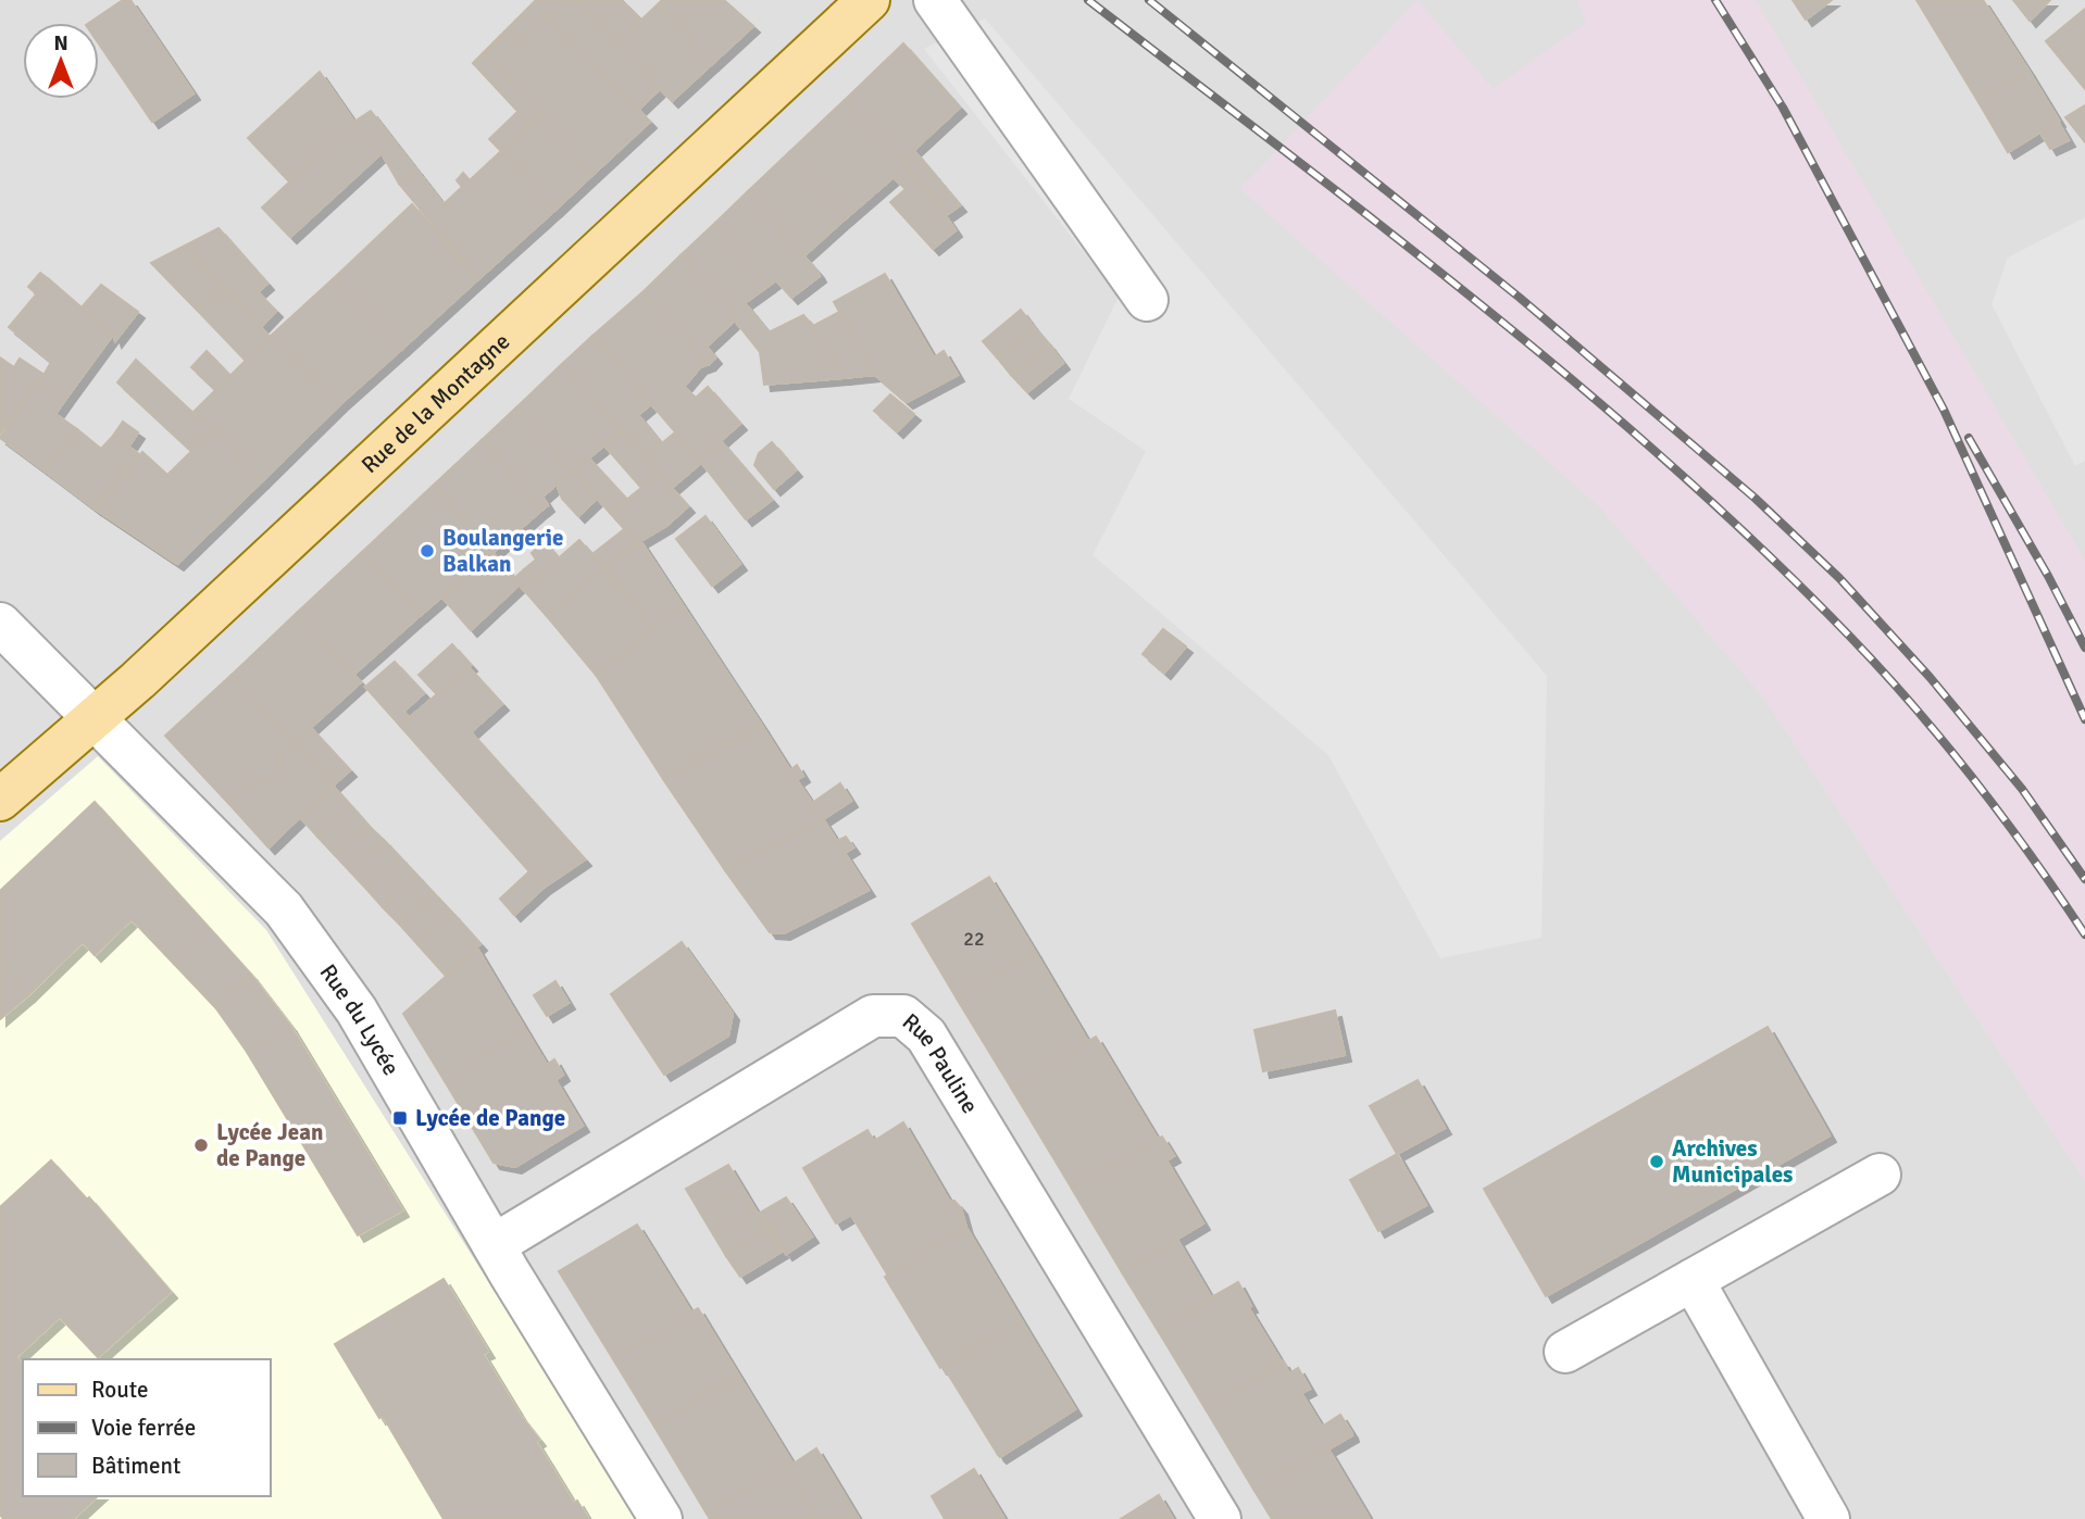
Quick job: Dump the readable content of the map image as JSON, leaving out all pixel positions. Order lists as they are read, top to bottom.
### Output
{
  "streets": {
    "main road": ["Rue de la Montagne"],
    "street": ["Rue du Lycée", "Rue Pauline"]
  },
  "crossings": [
    ["Rue de la Montagne", "Rue du Lycée"],
    ["Rue du Lycée", "Rue Pauline"]
  ],
  "places": {
    "other": ["Boulangerie Balkan", "Lycée Jean de Pange", "Archives Municipales"],
    "transit": ["Lycée de Pange"]
  },
  "house_numbers": ["22"],
  "legend": ["Route", "Voie ferrée", "Bâtiment"],
  "north": "top"
}
